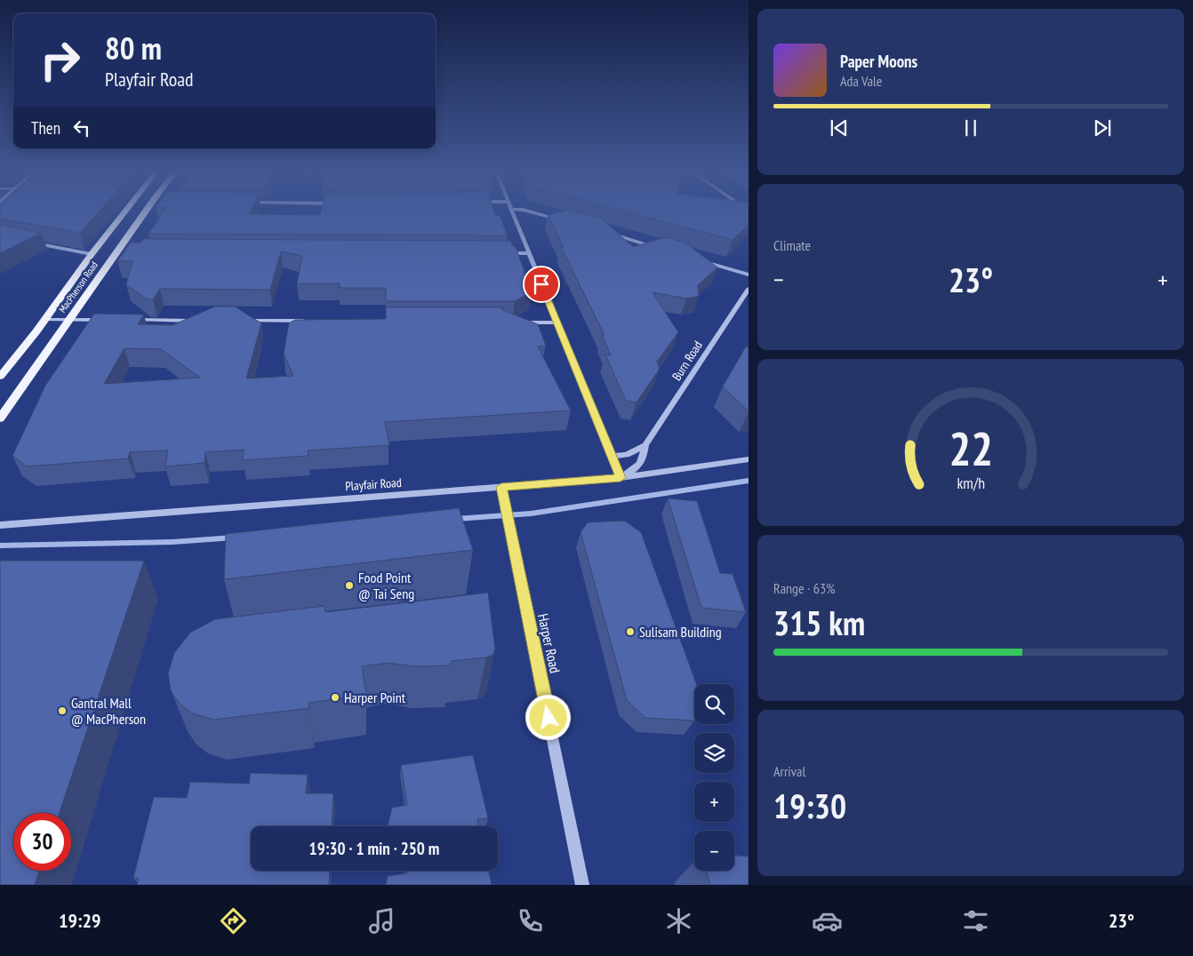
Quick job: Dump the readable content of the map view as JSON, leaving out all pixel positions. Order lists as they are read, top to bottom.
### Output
{
  "streets": {
    "main road": ["MacPherson Road"],
    "street": ["Burn Road", "Playfair Road", "Harper Road"]
  },
  "crossings": [
    ["Burn Road", "Playfair Road"],
    ["Playfair Road", "Harper Road"]
  ],
  "places": [
    "Food Point @ Tai Seng",
    "Sulisam Building",
    "Harper Point",
    "Gantral Mall @ MacPherson"
  ],
  "page": {
    "turn": ["80 m", "Playfair Road"],
    "song": ["Paper Moons", "Ada Vale"],
    "then": "Then",
    "tile": [
      "Climate",
      ["Range · 63%", "315 km"],
      ["Arrival", "19:30"]
    ],
    "heat": ["−", "23°", "+"],
    "map_buttons": ["+", "−"],
    "limit": "30",
    "trip": "19:30 · 1 min · 250 m",
    "tabs": ["19:29", "23°"],
    "gauge": ["22", "km/h"]
  }
}
